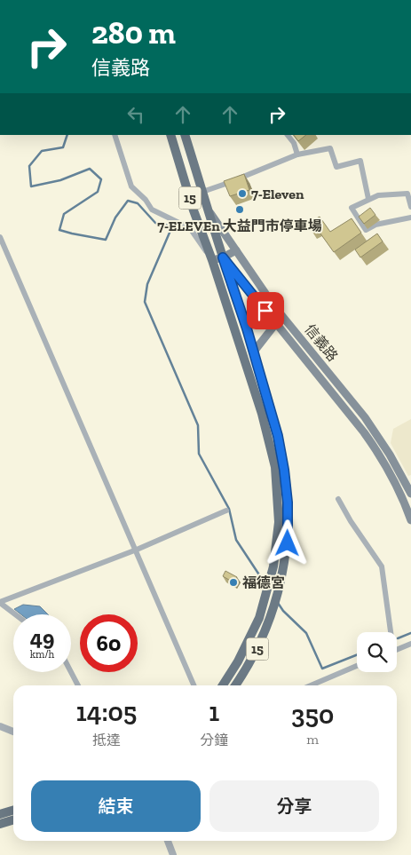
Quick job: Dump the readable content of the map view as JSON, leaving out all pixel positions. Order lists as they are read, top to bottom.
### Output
{
  "streets": {
    "main road": ["15", "信義路"]
  },
  "crossings": [
    ["15", "信義路"]
  ],
  "places": ["7-Eleven", "7-ELEVEn 大益門市停車場", "福德宮"],
  "page": {
    "turn": ["280 m", "信義路"],
    "speed": "49 km/h",
    "limit": "60",
    "eta": [
      "14:05",
      "抵達",
      "1",
      "分鐘",
      "350",
      "m"
    ],
    "buttons": ["結束", "分享"]
  }
}
